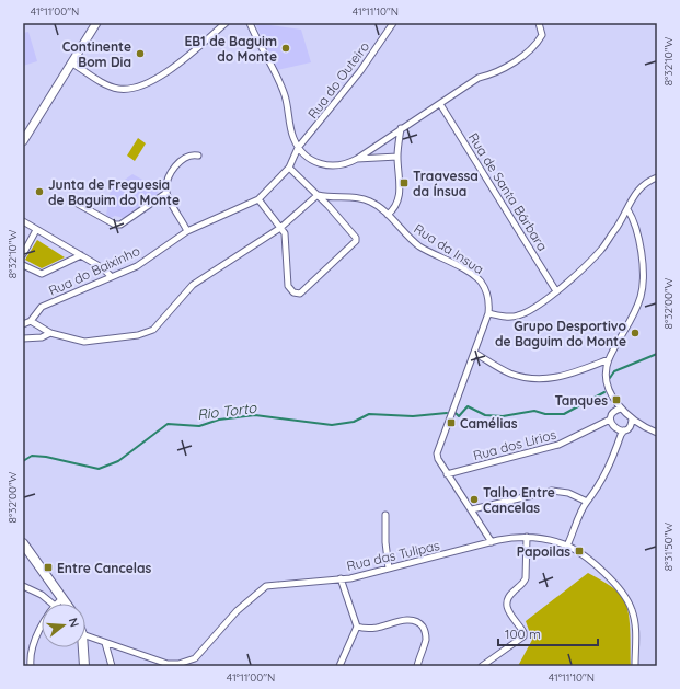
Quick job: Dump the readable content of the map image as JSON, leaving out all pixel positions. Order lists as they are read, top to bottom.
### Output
{
  "streets": {
    "street": [
      "Rua do Outeiro",
      "Rua de Santa Bárbara",
      "Rua da Insua",
      "Rua do Baixinho",
      "Rua dos Lírios",
      "Rua das Tulipas"
    ]
  },
  "crossings": [
    ["Rua do Outeiro", "Rua do Baixinho"],
    ["Rua da Insua", "Rua dos Lírios"],
    ["Rua da Insua", "Rua das Tulipas"]
  ],
  "water": ["Rio Torto"],
  "places": {
    "other": [
      "EB1 de Baguim do Monte",
      "Continente Bom Dia",
      "Junta de Freguesia de Baguim do Monte",
      "Grupo Desportivo de Baguim do Monte",
      "Talho Entre Cancelas"
    ],
    "transit": [
      "Traavessa da Ínsua",
      "Tanques",
      "Camélias",
      "Papoilas",
      "Entre Cancelas"
    ]
  },
  "scale_bar": "100 m",
  "north": "right",
  "coordinates": [
    "41°11'00\"N",
    "41°11'10\"N",
    "8°32'10\"W",
    "8°32'00\"W",
    "8°31'50\"W"
  ]
}
